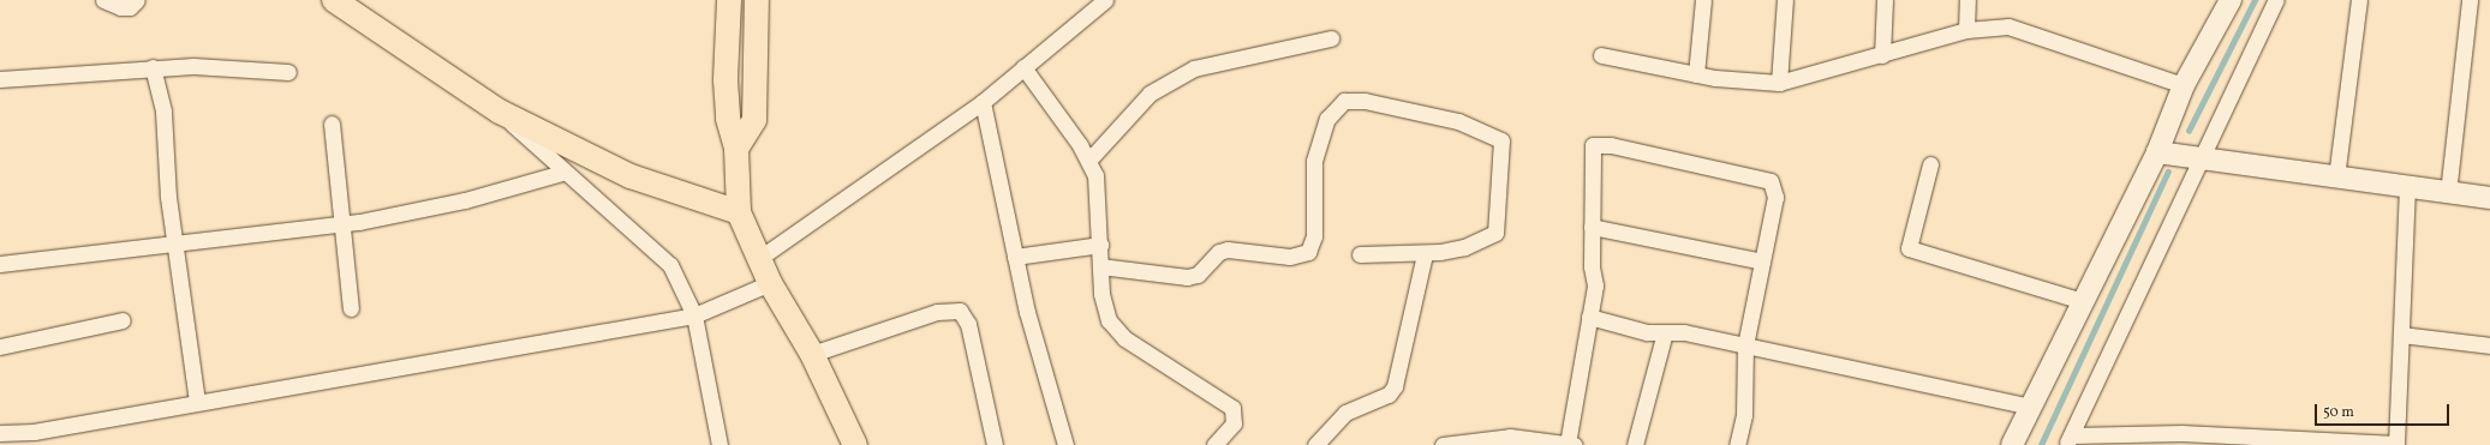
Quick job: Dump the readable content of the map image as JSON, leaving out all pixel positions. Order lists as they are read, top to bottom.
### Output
{
  "scale_bar": "50 m"
}
